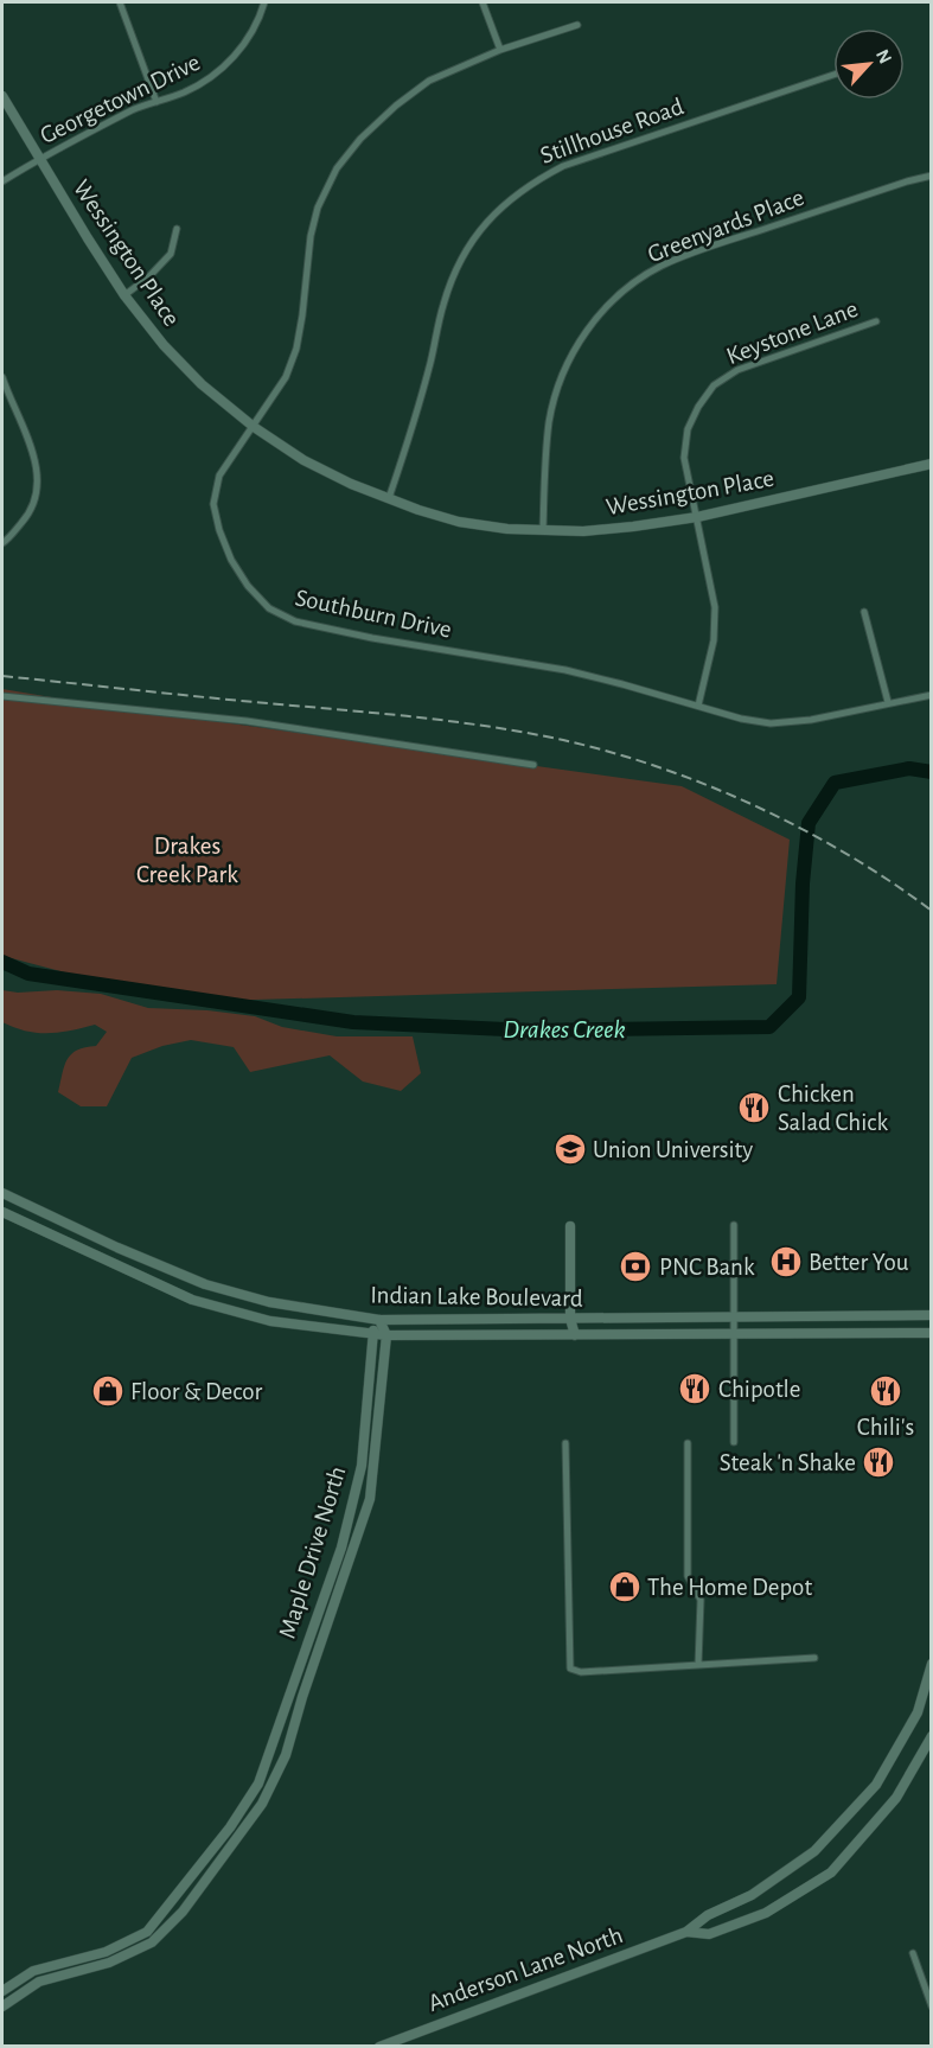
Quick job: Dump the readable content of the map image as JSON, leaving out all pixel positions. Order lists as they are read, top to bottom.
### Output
{
  "streets": {
    "street": [
      "Georgetown Drive",
      "Stillhouse Road",
      "Greenyards Place",
      "Wessington Place",
      "Keystone Lane",
      "Southburn Drive",
      "Indian Lake Boulevard",
      "Maple Drive North",
      "Anderson Lane North"
    ]
  },
  "crossings": [
    ["Georgetown Drive", "Wessington Place"],
    ["Stillhouse Road", "Wessington Place"],
    ["Greenyards Place", "Wessington Place"],
    ["Wessington Place", "Keystone Lane"],
    ["Wessington Place", "Southburn Drive"],
    ["Keystone Lane", "Southburn Drive"],
    ["Indian Lake Boulevard", "Maple Drive North"]
  ],
  "water": ["Drakes Creek"],
  "parks": ["Drakes Creek Park"],
  "places": {
    "restaurant": [
      "Chicken Salad Chick",
      "Chipotle",
      "Chili's",
      "Steak 'n Shake"
    ],
    "school or university": ["Union University"],
    "hospital": ["Better You"],
    "bank": ["PNC Bank"],
    "shop": ["Floor & Decor", "The Home Depot"]
  },
  "north": "top right"
}
